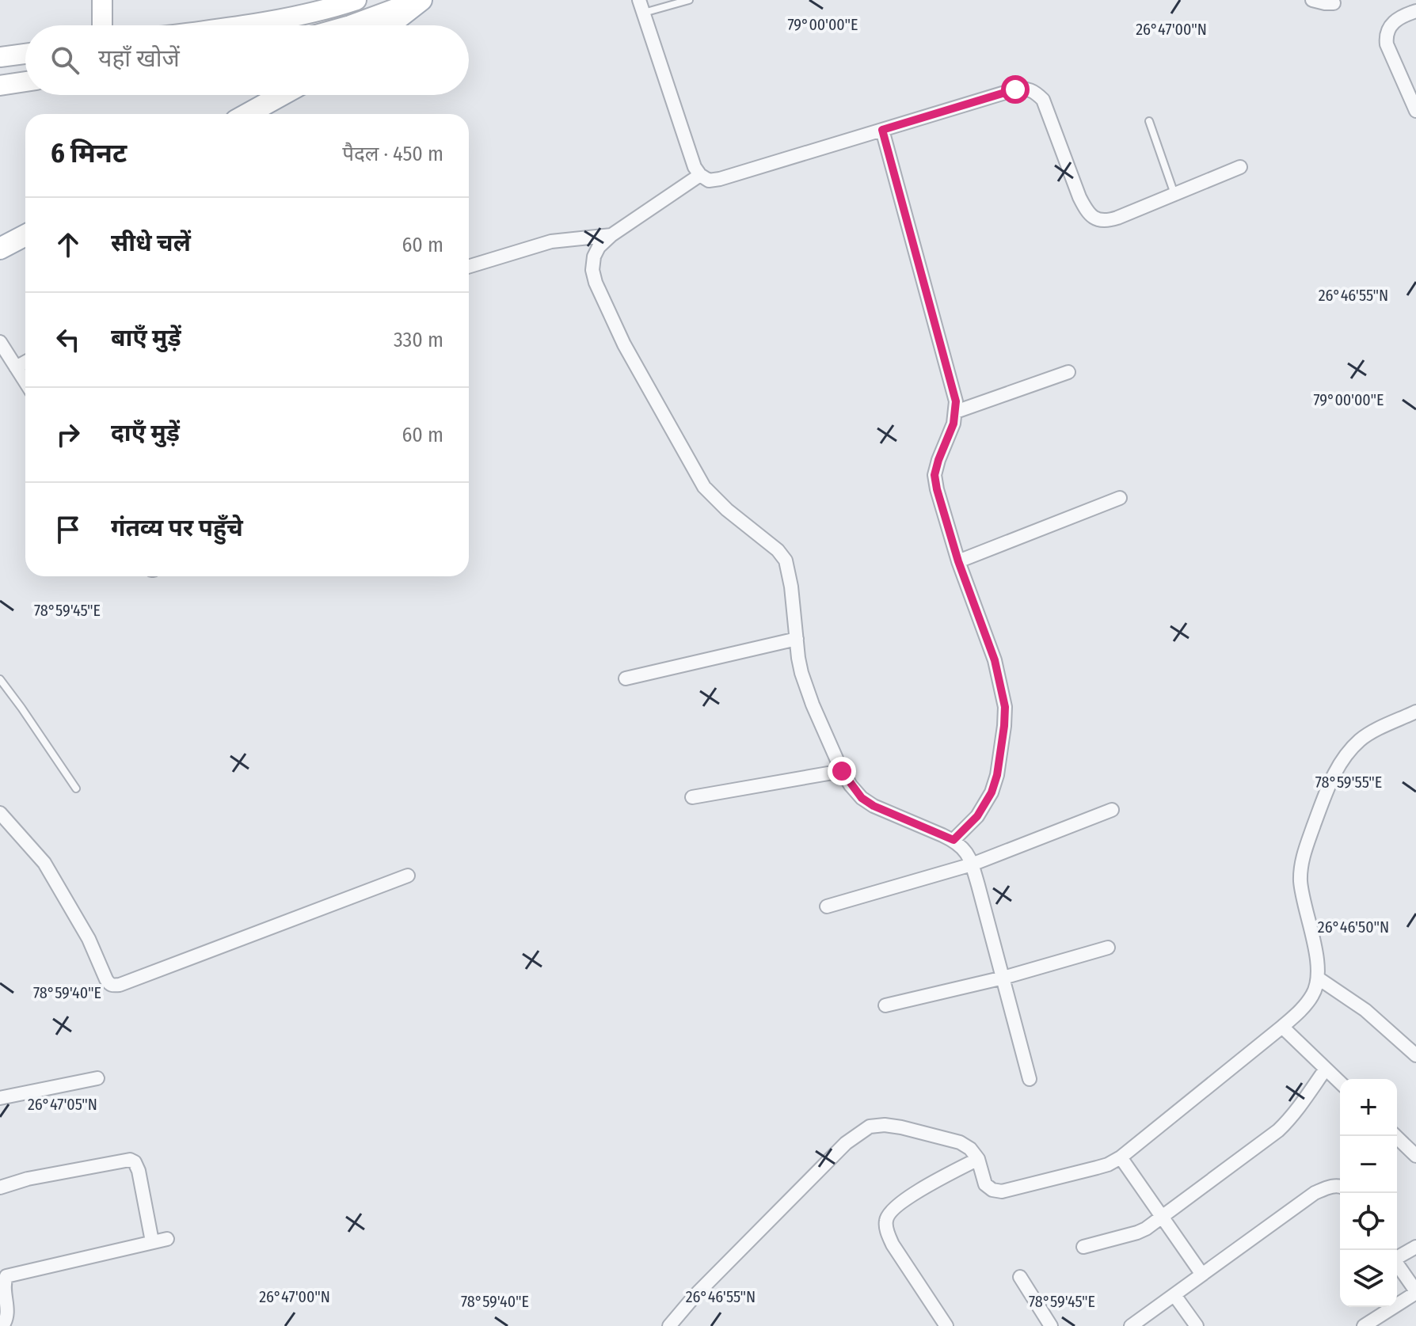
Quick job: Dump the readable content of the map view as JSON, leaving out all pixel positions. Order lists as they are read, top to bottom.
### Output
{
  "page": {
    "search": "यहाँ खोजें",
    "heading": ["6 मिनट", "पैदल · 450 m"],
    "list": [
      ["सीधे चलें", "60 m"],
      ["बाएँ मुड़ें", "330 m"],
      ["दाएँ मुड़ें", "60 m"],
      "गंतव्य पर पहुँचे"
    ],
    "map_buttons": ["+", "−"]
  },
  "coordinates": [
    "79°00'00\"E",
    "26°47'00\"N",
    "26°46'55\"N",
    "78°59'45\"E",
    "78°59'55\"E",
    "26°46'50\"N",
    "78°59'40\"E",
    "26°47'05\"N"
  ]
}
